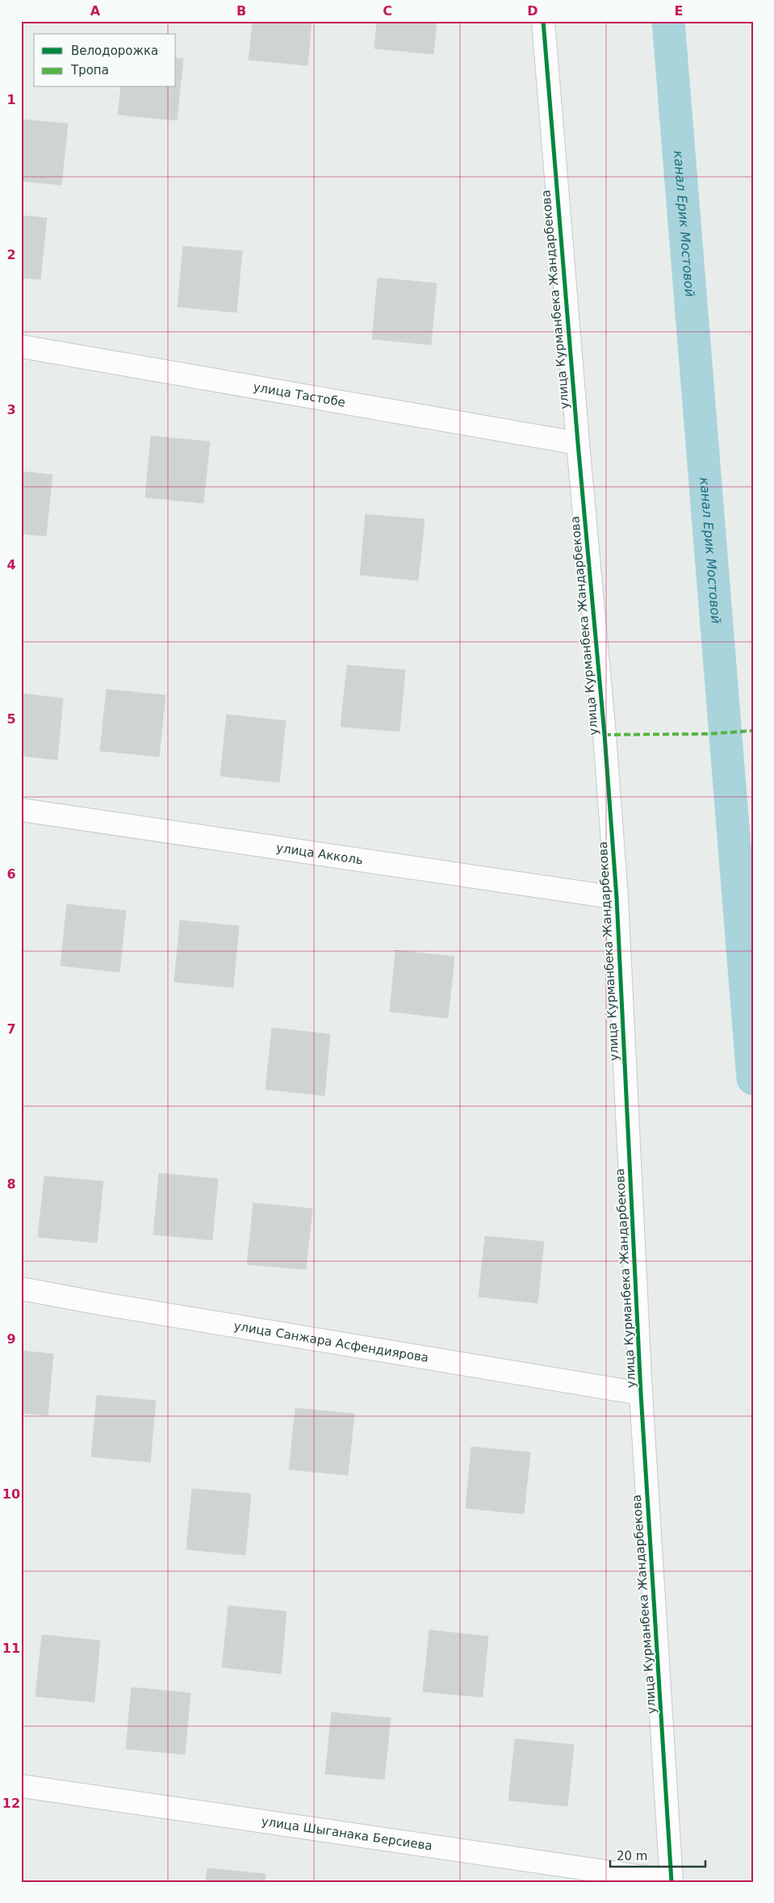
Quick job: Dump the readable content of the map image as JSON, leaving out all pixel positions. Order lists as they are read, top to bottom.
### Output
{
  "streets": {
    "street": [
      "улица Курманбека Жандарбекова",
      "улица Тастобе",
      "улица Акколь",
      "улица Санжара Асфендиярова",
      "улица Шыганака Берсиева"
    ]
  },
  "crossings": [
    ["улица Курманбека Жандарбекова", "улица Тастобе"],
    ["улица Курманбека Жандарбекова", "улица Акколь"],
    ["улица Курманбека Жандарбекова", "улица Санжара Асфендиярова"],
    ["улица Курманбека Жандарбекова", "улица Шыганака Берсиева"]
  ],
  "water": ["канал Ерик Мостовой"],
  "legend": ["Велодорожка", "Тропа"],
  "scale_bar": "20 m",
  "grid": {
    "columns": [
      "A",
      "B",
      "C",
      "D",
      "E"
    ],
    "rows": [
      "1",
      "2",
      "3",
      "4",
      "5",
      "6",
      "7",
      "8",
      "9",
      "10",
      "11",
      "12"
    ]
  }
}
